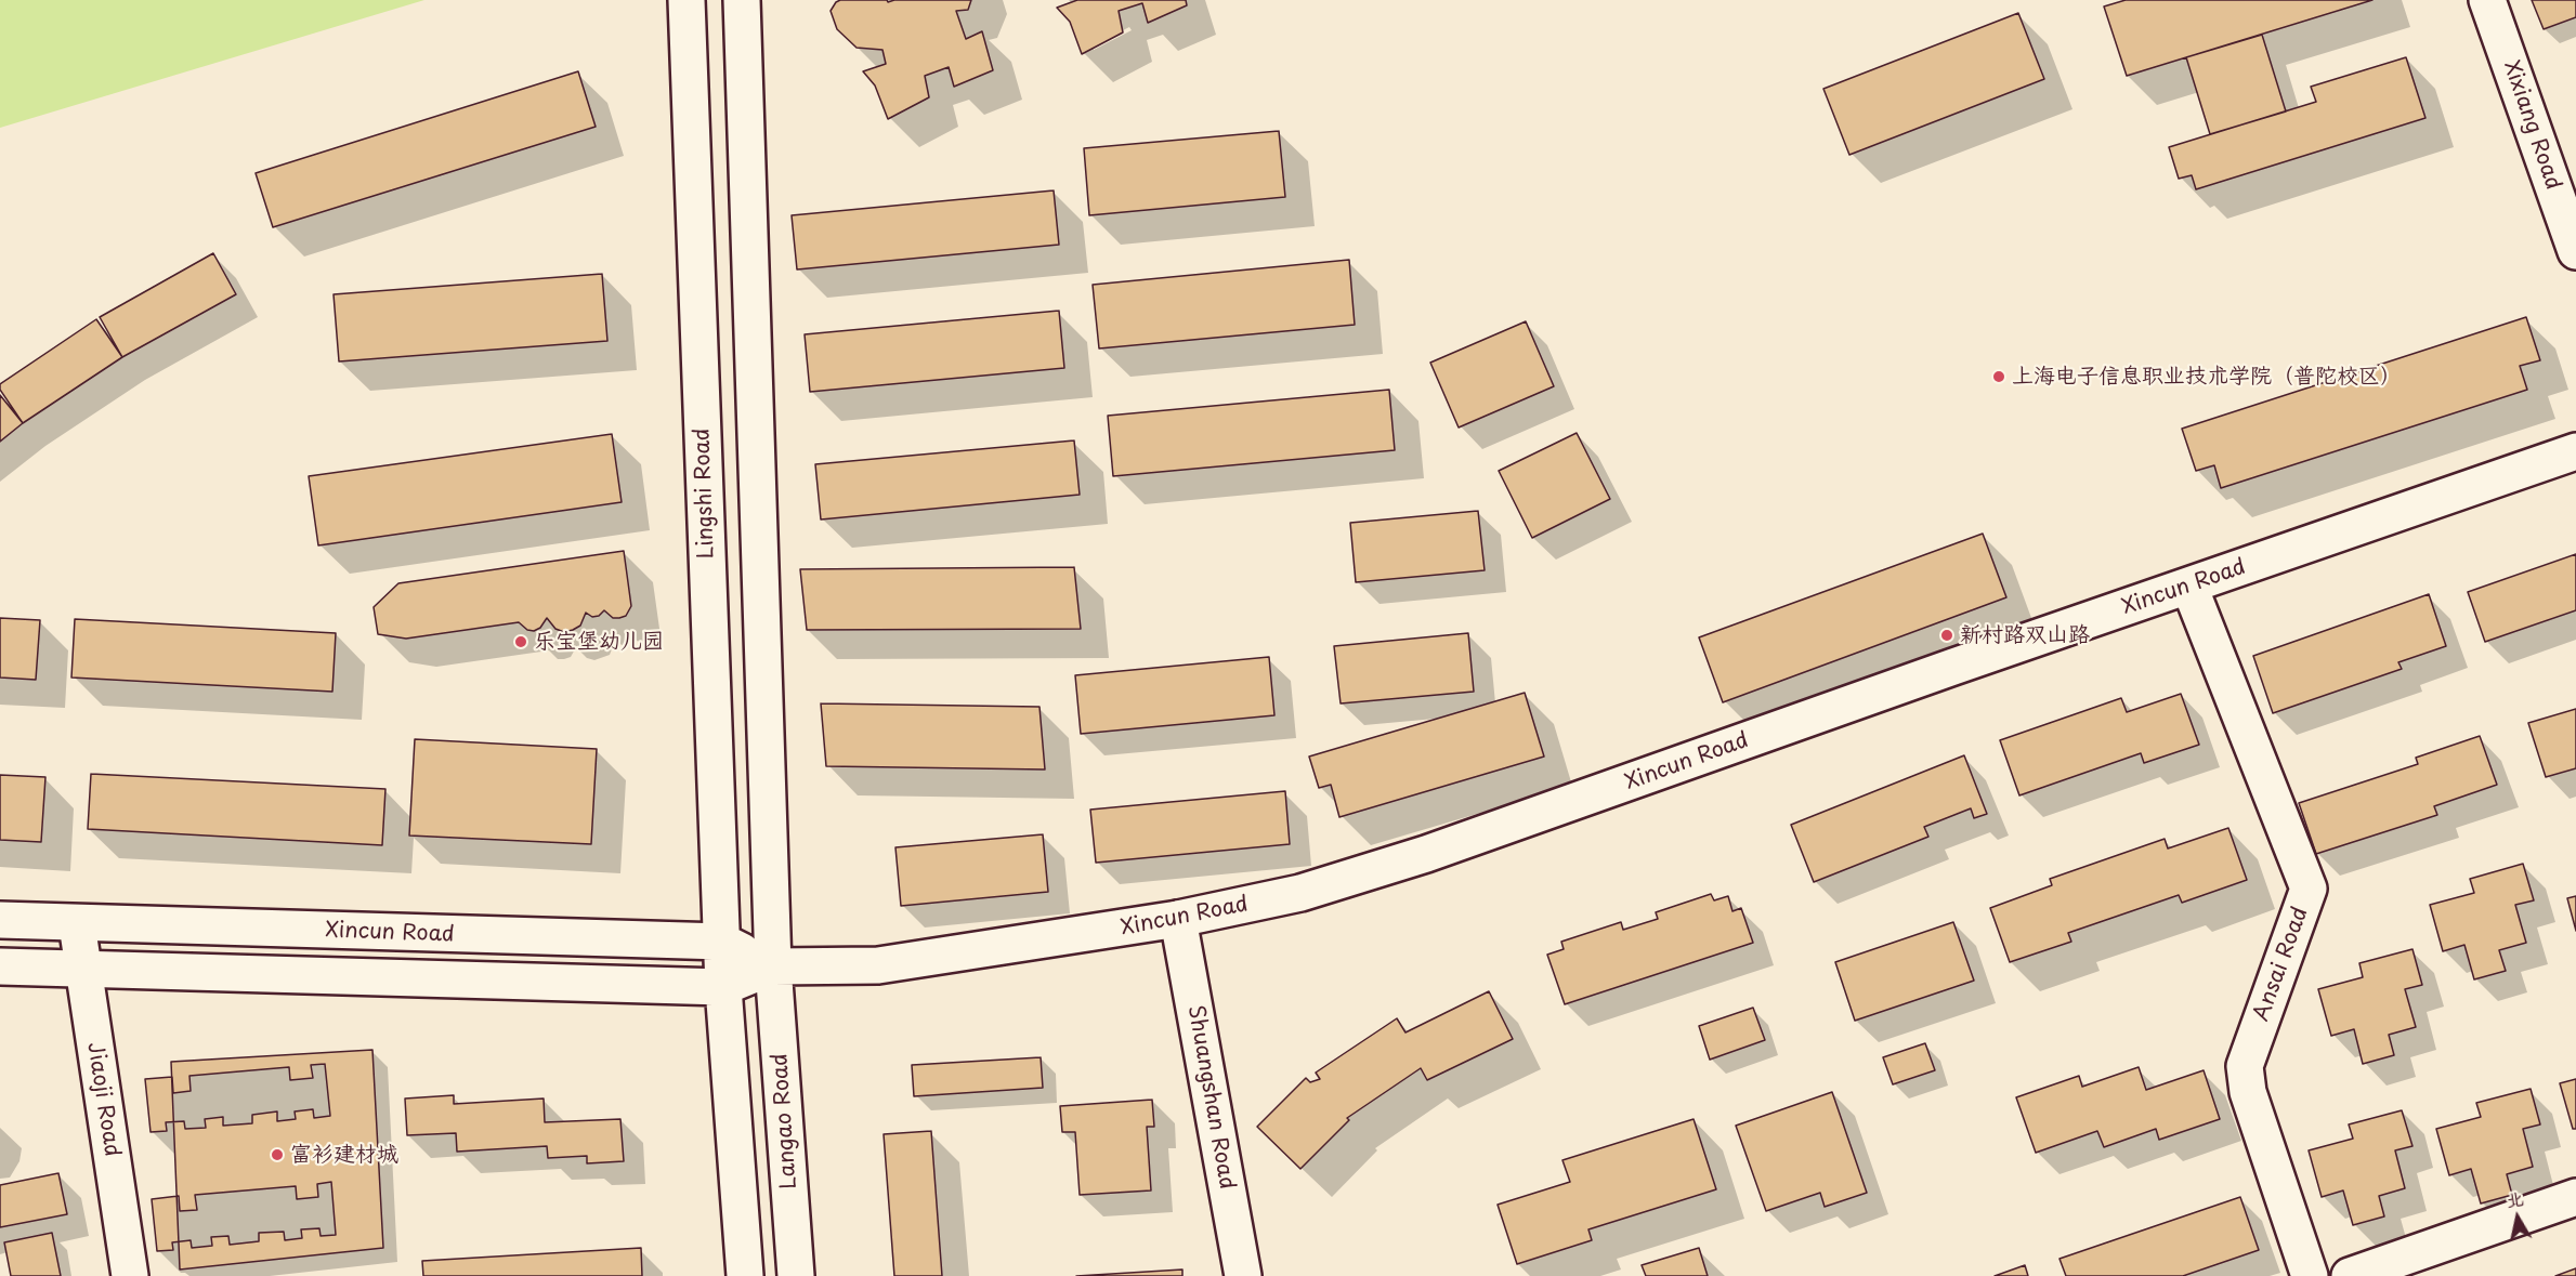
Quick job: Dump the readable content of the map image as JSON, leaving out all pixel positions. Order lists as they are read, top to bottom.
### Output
{
  "streets": {
    "main road": [
      "Xixiang Road",
      "Lingshi Road",
      "Xincun Road",
      "Ansai Road",
      "Shuangshan Road",
      "Jiaoji Road",
      "Langao Road"
    ]
  },
  "crossings": [
    ["Lingshi Road", "Xincun Road"],
    ["Xincun Road", "Ansai Road"],
    ["Xincun Road", "Shuangshan Road"],
    ["Xincun Road", "Jiaoji Road"],
    ["Xincun Road", "Langao Road"]
  ],
  "places": [
    "上海电子信息职业技术学院（普陀校区）",
    "新村路双山路",
    "乐宝堡幼儿园",
    "富衫建材城"
  ],
  "north": "top"
}
